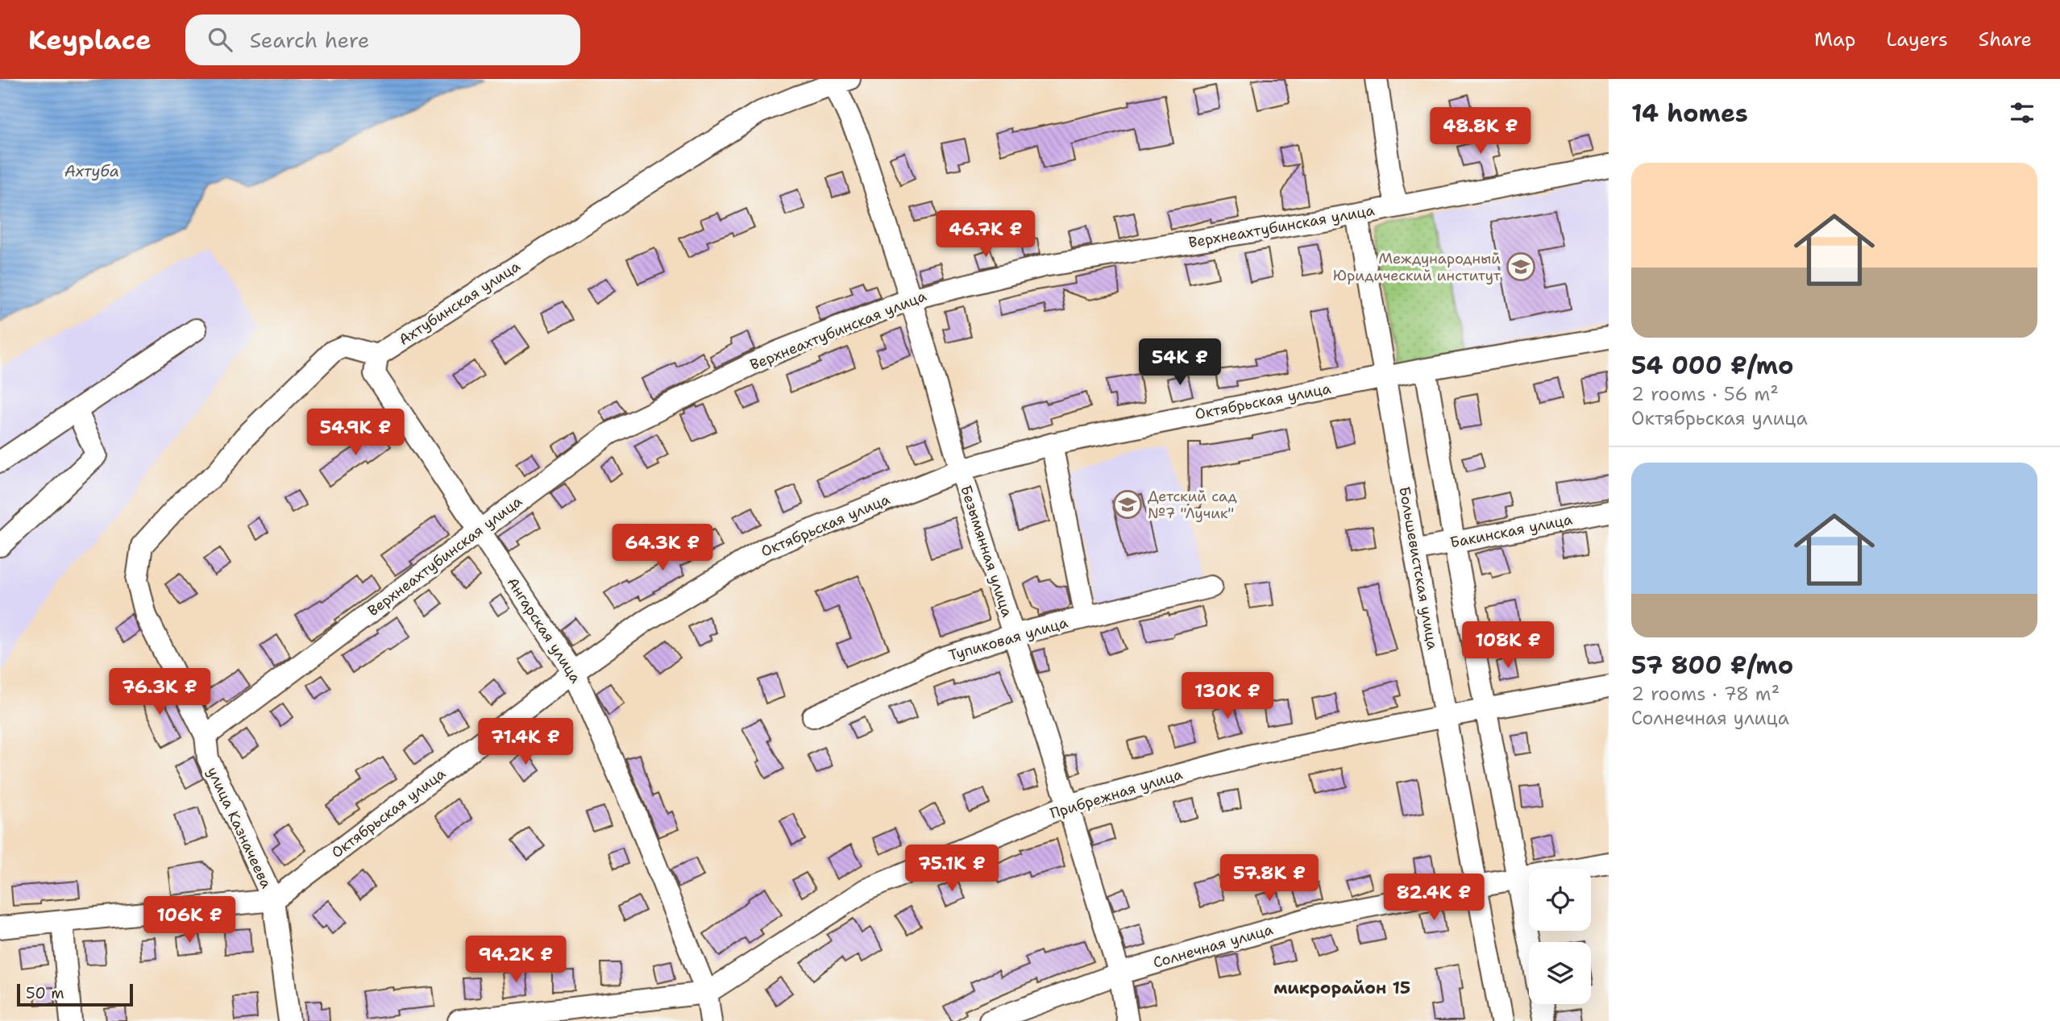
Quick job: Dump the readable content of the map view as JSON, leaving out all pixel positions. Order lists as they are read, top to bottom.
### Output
{
  "streets": {
    "street": [
      "Верхнеахтубинская улица",
      "Ахтубинская улица",
      "Октябрьская улица",
      "Бакинская улица",
      "Безымянная улица",
      "Большевистская улица",
      "Ангарская улица",
      "Тупиковая улица",
      "Прибрежная улица",
      "улица Казначеева",
      "Солнечная улица"
    ]
  },
  "crossings": [
    ["Верхнеахтубинская улица", "Безымянная улица"],
    ["Верхнеахтубинская улица", "Большевистская улица"],
    ["Верхнеахтубинская улица", "Ангарская улица"],
    ["Верхнеахтубинская улица", "улица Казначеева"],
    ["Ахтубинская улица", "Безымянная улица"],
    ["Ахтубинская улица", "Ангарская улица"],
    ["Ахтубинская улица", "улица Казначеева"],
    ["Октябрьская улица", "Безымянная улица"],
    ["Октябрьская улица", "Большевистская улица"],
    ["Октябрьская улица", "Ангарская улица"],
    ["Октябрьская улица", "улица Казначеева"],
    ["Бакинская улица", "Большевистская улица"],
    ["Безымянная улица", "Тупиковая улица"],
    ["Безымянная улица", "Прибрежная улица"],
    ["Безымянная улица", "Солнечная улица"],
    ["Большевистская улица", "Прибрежная улица"],
    ["Большевистская улица", "Солнечная улица"],
    ["Ангарская улица", "Прибрежная улица"],
    ["Ангарская улица", "улица Казначеева"]
  ],
  "districts": ["микрорайон 15"],
  "water": ["Ахтуба"],
  "places": {
    "school or university": ["Международный Юридический институт", "Детский сад №7 \"Лучик\""]
  },
  "scale_bar": "50 m",
  "page": {
    "header": "Keyplace",
    "search": "Search here",
    "nav": ["Map", "Layers", "Share"],
    "heading": "14 homes",
    "price": [
      "48.8K ₽",
      "46.7K ₽",
      "54K ₽",
      "54.9K ₽",
      "64.3K ₽",
      "108K ₽",
      "76.3K ₽",
      "130K ₽",
      "71.4K ₽",
      "75.1K ₽",
      "57.8K ₽",
      "82.4K ₽",
      "106K ₽",
      "94.2K ₽"
    ],
    "list": [
      {
        "name": "54 000 ₽/mo",
        "note": "2 rooms · 56 m² · Октябрьская улица"
      },
      {
        "name": "57 800 ₽/mo",
        "note": "2 rooms · 78 m² · Солнечная улица"
      }
    ],
    "scale": "50 m"
  }
}
